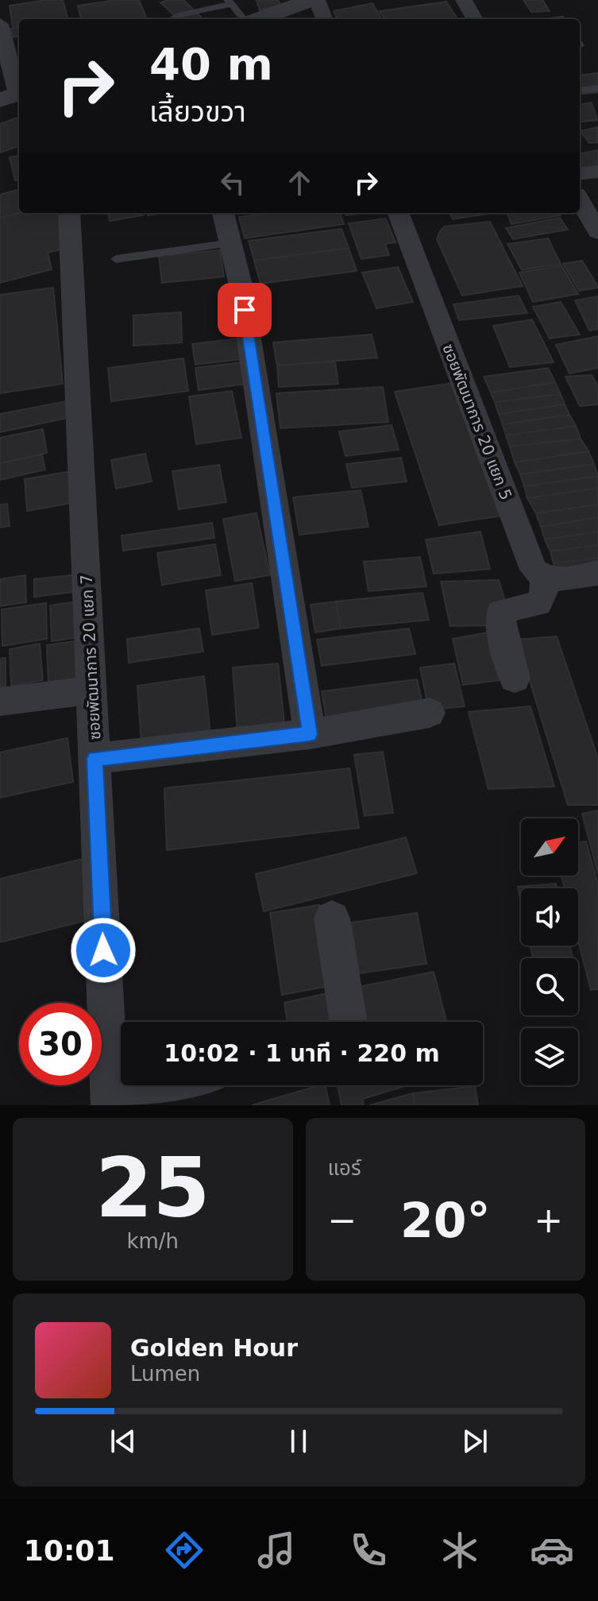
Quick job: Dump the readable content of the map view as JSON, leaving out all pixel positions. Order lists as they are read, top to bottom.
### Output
{
  "streets": {
    "street": ["ซอยพัฒนาการ 20 แยก 5", "ซอยพัฒนาการ 20 แยก 7"]
  },
  "north": "top right",
  "page": {
    "turn": ["40 m", "เลี้ยวขวา"],
    "limit": "30",
    "trip": "10:02 · 1 นาที · 220 m",
    "tile": [
      ["25", "km/h"],
      "แอร์"
    ],
    "heat": ["−", "20°", "+"],
    "song": ["Golden Hour", "Lumen"],
    "tabs": "10:01"
  }
}
